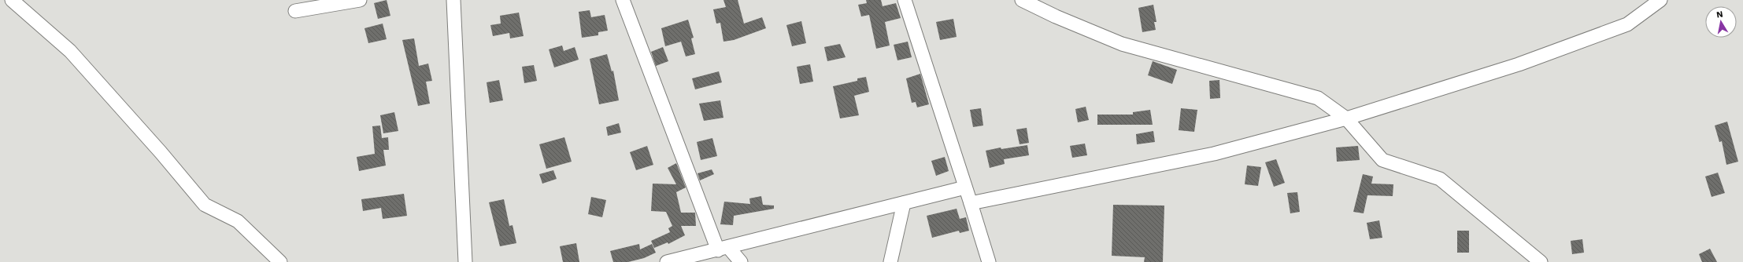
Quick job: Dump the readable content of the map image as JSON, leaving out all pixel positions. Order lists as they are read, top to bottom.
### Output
{
  "north": "top"
}
